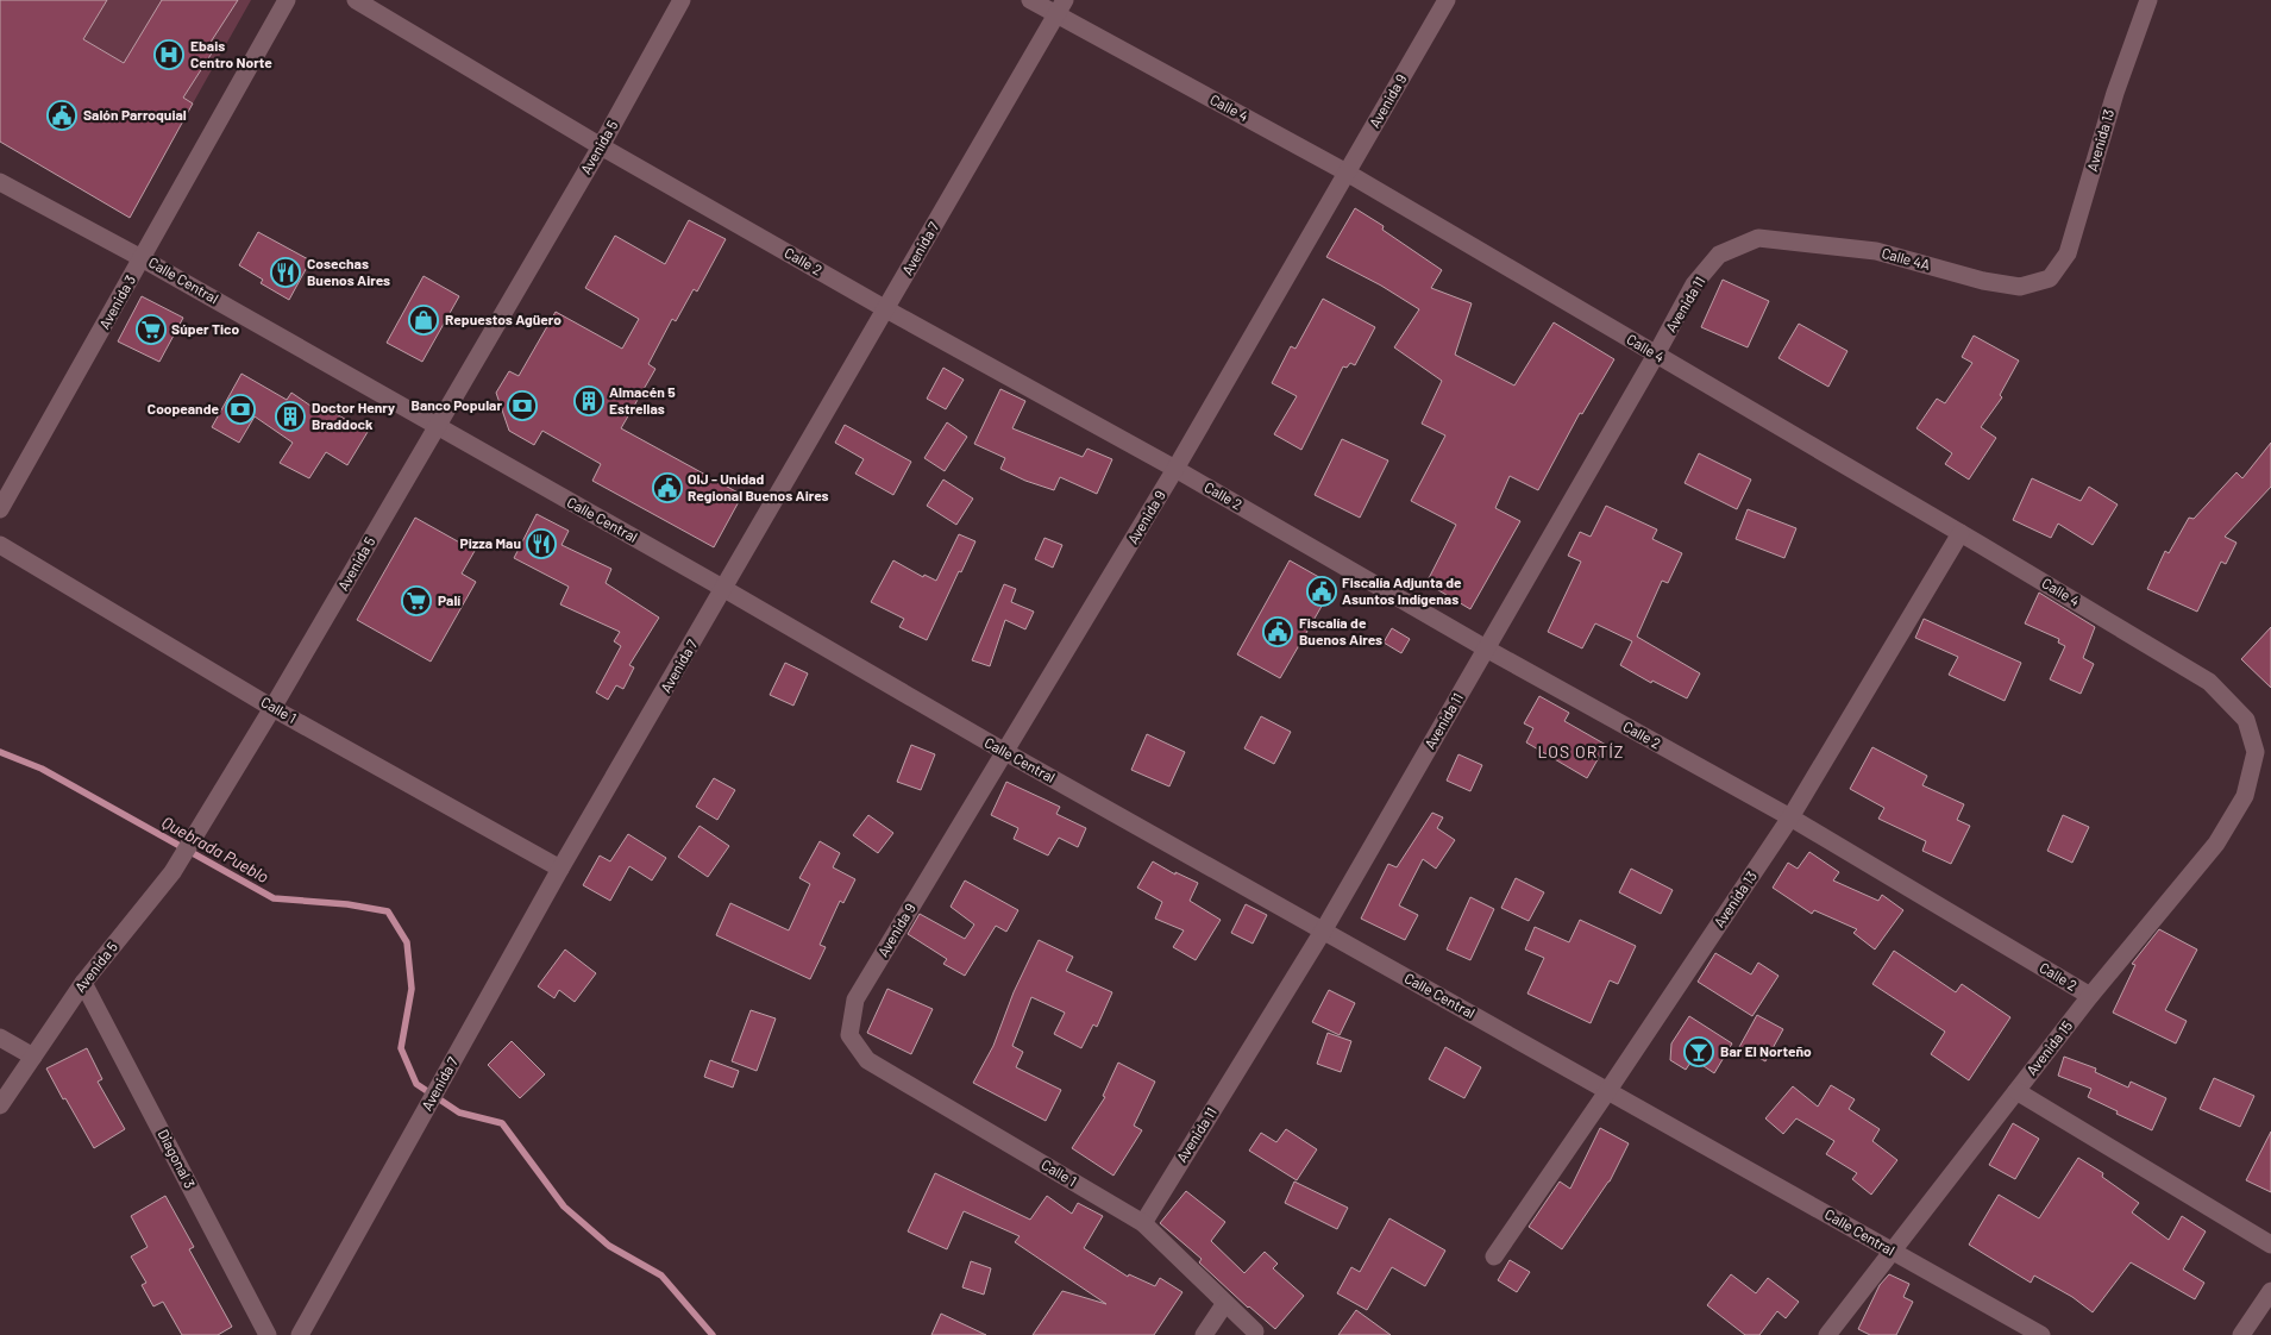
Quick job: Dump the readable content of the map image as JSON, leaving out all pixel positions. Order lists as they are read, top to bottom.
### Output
{
  "streets": {
    "street": [
      "Avenida 9",
      "Calle 4",
      "Avenida 13",
      "Avenida 5",
      "Avenida 7",
      "Calle 4A",
      "Calle 2",
      "Calle Central",
      "Avenida 3",
      "Avenida 11",
      "Calle 1",
      "Avenida 15",
      "Diagonal 3"
    ]
  },
  "crossings": [
    ["Avenida 9", "Calle 4"],
    ["Avenida 9", "Calle 2"],
    ["Avenida 9", "Calle Central"],
    ["Avenida 9", "Calle 1"],
    ["Calle 4", "Avenida 13"],
    ["Calle 4", "Avenida 7"],
    ["Calle 4", "Avenida 11"],
    ["Calle 4", "Avenida 15"],
    ["Avenida 13", "Calle 4A"],
    ["Avenida 13", "Calle 2"],
    ["Avenida 13", "Calle Central"],
    ["Avenida 5", "Calle 2"],
    ["Avenida 5", "Calle Central"],
    ["Avenida 5", "Calle 1"],
    ["Avenida 5", "Diagonal 3"],
    ["Avenida 7", "Calle 2"],
    ["Avenida 7", "Calle Central"],
    ["Avenida 7", "Calle 1"],
    ["Calle 4A", "Avenida 11"],
    ["Calle 2", "Avenida 11"],
    ["Calle 2", "Avenida 15"],
    ["Calle Central", "Avenida 3"],
    ["Calle Central", "Avenida 11"],
    ["Calle Central", "Avenida 15"],
    ["Avenida 11", "Calle 1"]
  ],
  "districts": ["LOS ORTÍZ"],
  "water": ["Quebrada Pueblo"],
  "places": {
    "hospital": ["Ebais Centro Norte"],
    "public building": [
      "Salón Parroquial",
      "OIJ - Unidad Regional Buenos Aires",
      "Fiscalía Adjunta de Asuntos Indígenas",
      "Fiscalía de Buenos Aires"
    ],
    "restaurant": ["Cosechas Buenos Aires", "Pizza Mau"],
    "shop": ["Repuestos Agüero"],
    "supermarket": ["Súper Tico", "Palí"],
    "building": ["Almacén 5 Estrellas", "Doctor Henry Braddock"],
    "bank": ["Banco Popular", "Coopeande"],
    "bar": ["Bar El Norteño"]
  }
}
